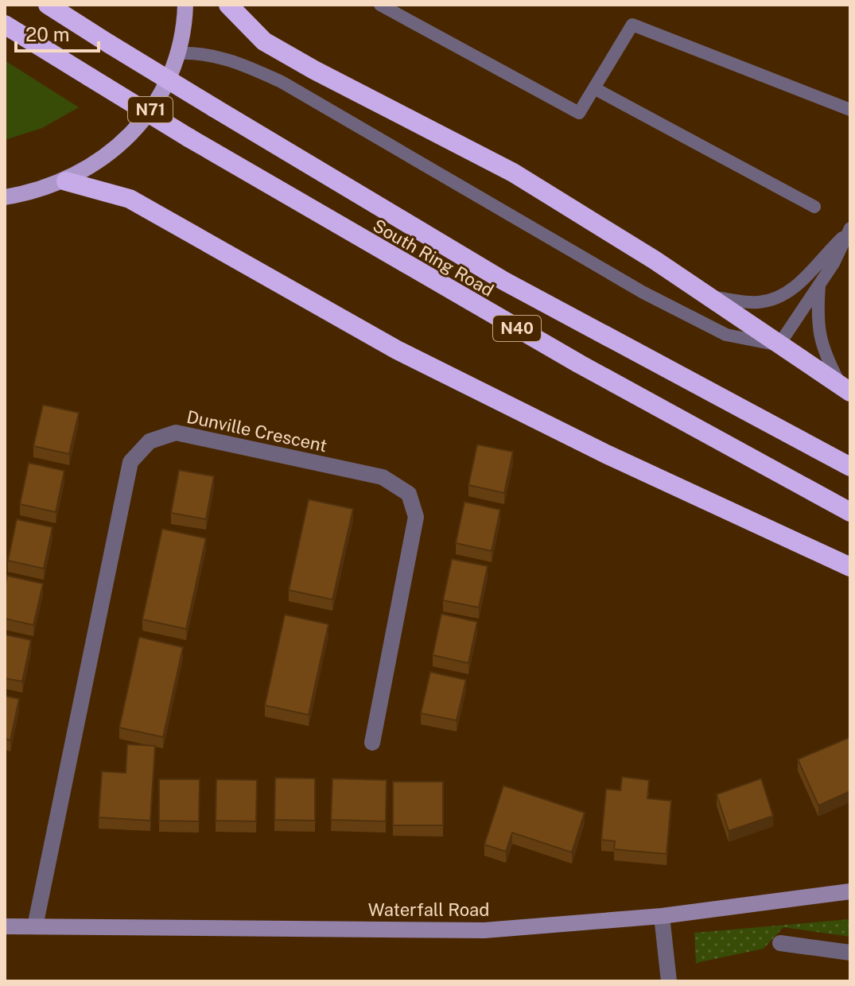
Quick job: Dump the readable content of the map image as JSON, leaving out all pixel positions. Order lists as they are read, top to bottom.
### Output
{
  "streets": {
    "highway": ["South Ring Road", "N40"],
    "main road": ["N71"],
    "street": ["Dunville Crescent", "Waterfall Road"]
  },
  "crossings": [
    ["Dunville Crescent", "Waterfall Road"]
  ],
  "scale_bar": "20 m"
}
